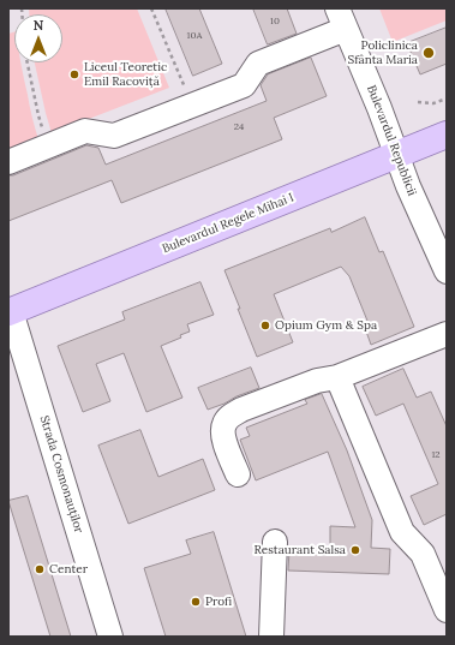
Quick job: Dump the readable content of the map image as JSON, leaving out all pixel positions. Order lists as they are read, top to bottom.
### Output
{
  "streets": {
    "main road": ["Bulevardul Regele Mihai I"],
    "street": ["Bulevardul Republicii", "Strada Cosmonauților"]
  },
  "crossings": [
    ["Bulevardul Republicii", "Bulevardul Regele Mihai I"],
    ["Bulevardul Regele Mihai I", "Strada Cosmonauților"]
  ],
  "places": [
    "Policlinica Sfânta Maria",
    "Liceul Teoretic Emil Racoviță",
    "Opium Gym & Spa",
    "Restaurant Salsa",
    "Center",
    "Profi"
  ],
  "house_numbers": [
    "10",
    "10A",
    "24",
    "12"
  ],
  "north": "top"
}
